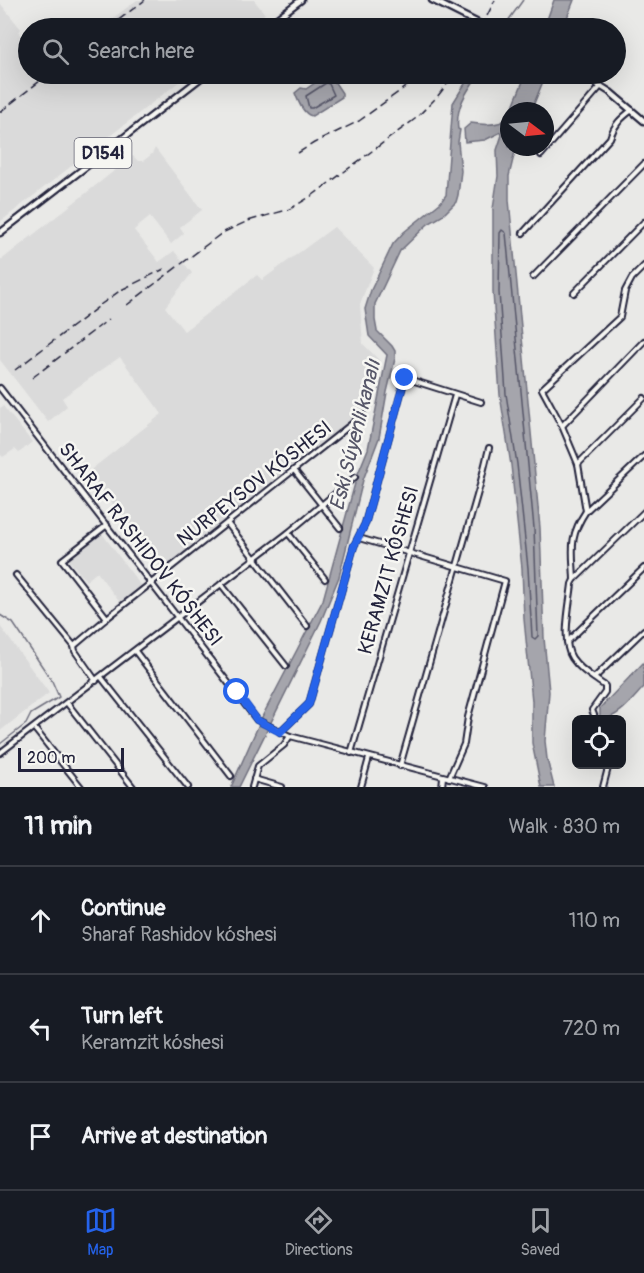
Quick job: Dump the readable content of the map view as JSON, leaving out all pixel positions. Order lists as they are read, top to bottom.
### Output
{
  "streets": {
    "main road": ["D154l"],
    "street": ["NURPEYSOV KÓSHESI", "SHARAF RASHIDOV KÓSHESI", "KERAMZIT KÓSHESI"]
  },
  "crossings": [
    ["NURPEYSOV KÓSHESI", "SHARAF RASHIDOV KÓSHESI"],
    ["SHARAF RASHIDOV KÓSHESI", "KERAMZIT KÓSHESI"]
  ],
  "water": ["Eski Súyenli kanalı"],
  "scale_bar": "200 m",
  "north": "right",
  "page": {
    "search": "Search here",
    "scale": "200 m",
    "heading": ["11 min", "Walk · 830 m"],
    "list": [
      ["Continue", "Sharaf Rashidov kóshesi", "110 m"],
      ["Turn left", "Keramzit kóshesi", "720 m"],
      "Arrive at destination"
    ],
    "nav": ["Map", "Directions", "Saved"]
  }
}
